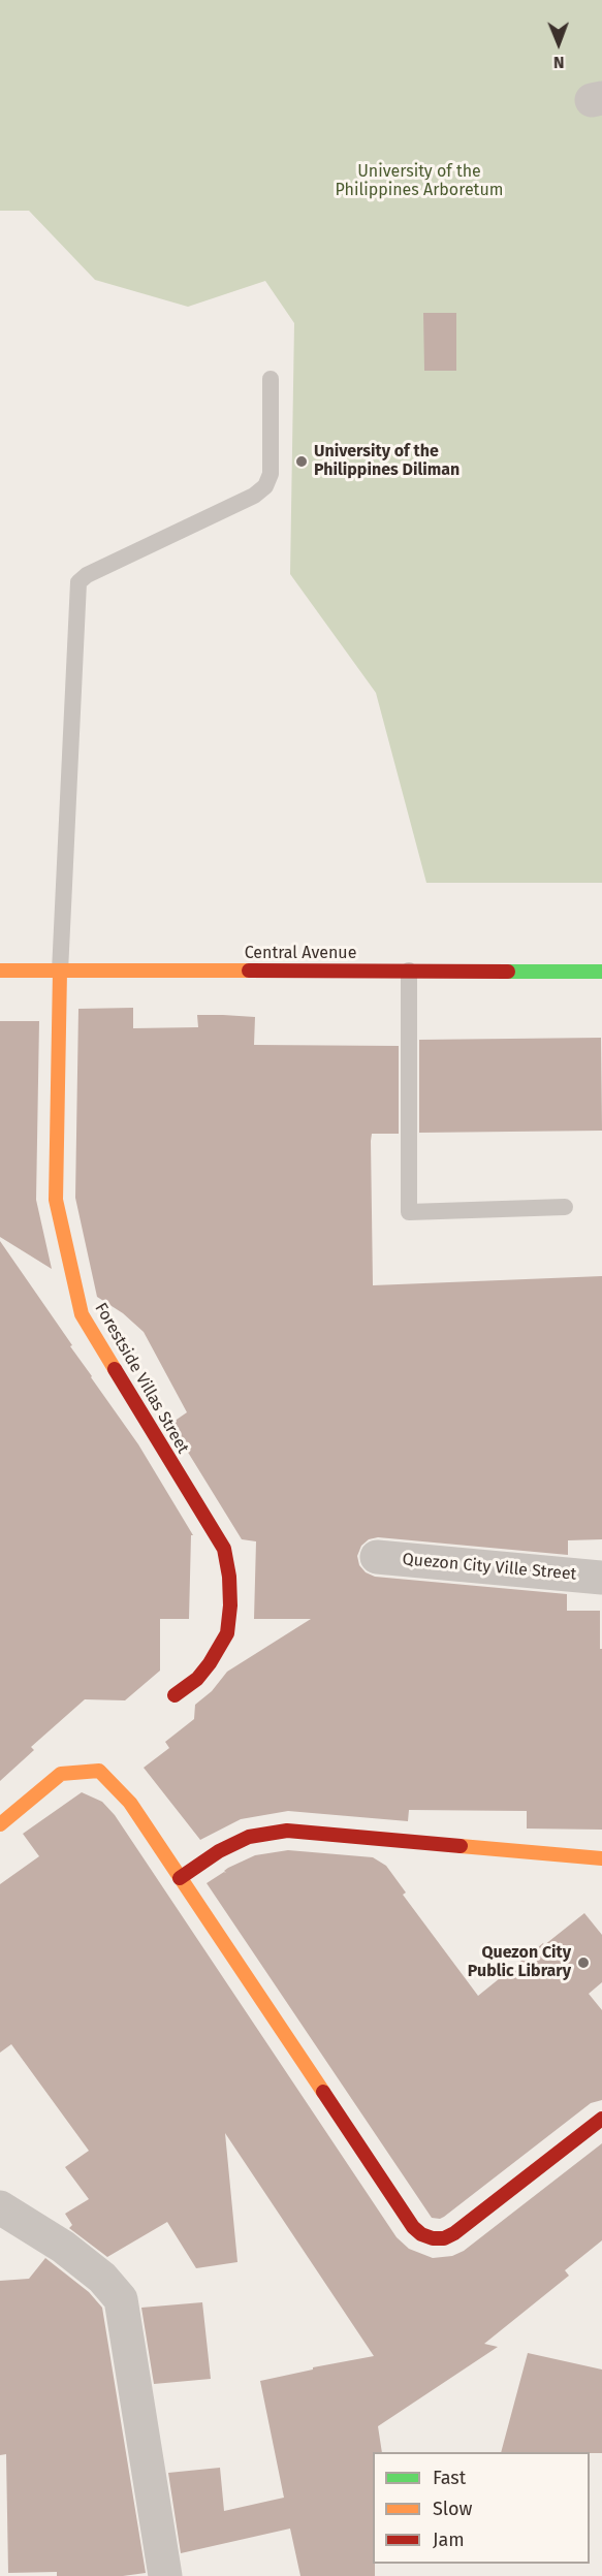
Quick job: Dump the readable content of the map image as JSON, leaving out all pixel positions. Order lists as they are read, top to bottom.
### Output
{
  "streets": {
    "street": ["Central Avenue", "Forestside Villas Street", "Quezon City Ville Street"]
  },
  "crossings": [
    ["Central Avenue", "Forestside Villas Street"]
  ],
  "parks": ["University of the Philippines Arboretum"],
  "places": ["University of the Philippines Diliman", "Quezon City Public Library"],
  "legend": ["Fast", "Slow", "Jam"],
  "north": "bottom"
}
